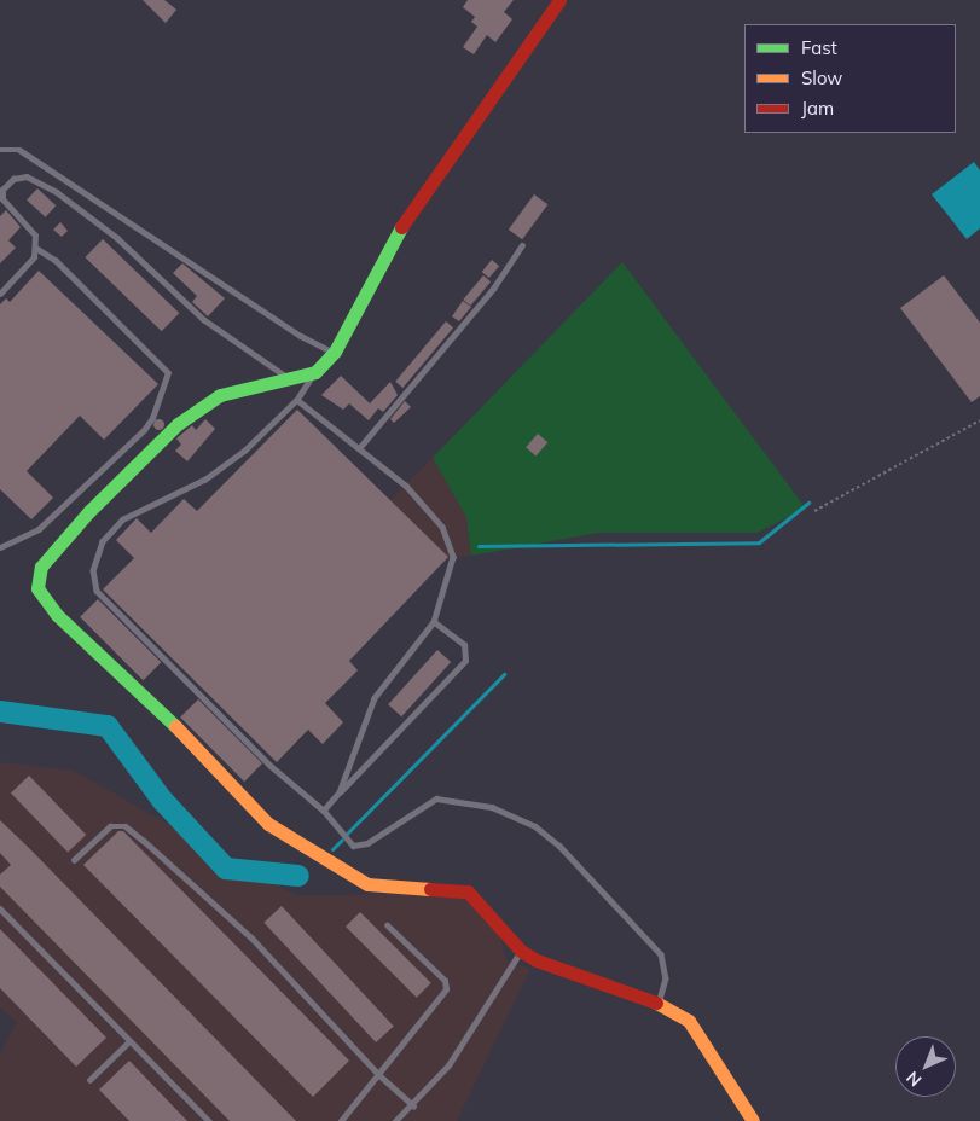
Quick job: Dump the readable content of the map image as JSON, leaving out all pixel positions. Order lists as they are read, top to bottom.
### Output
{
  "legend": ["Fast", "Slow", "Jam"],
  "north": "bottom left"
}
